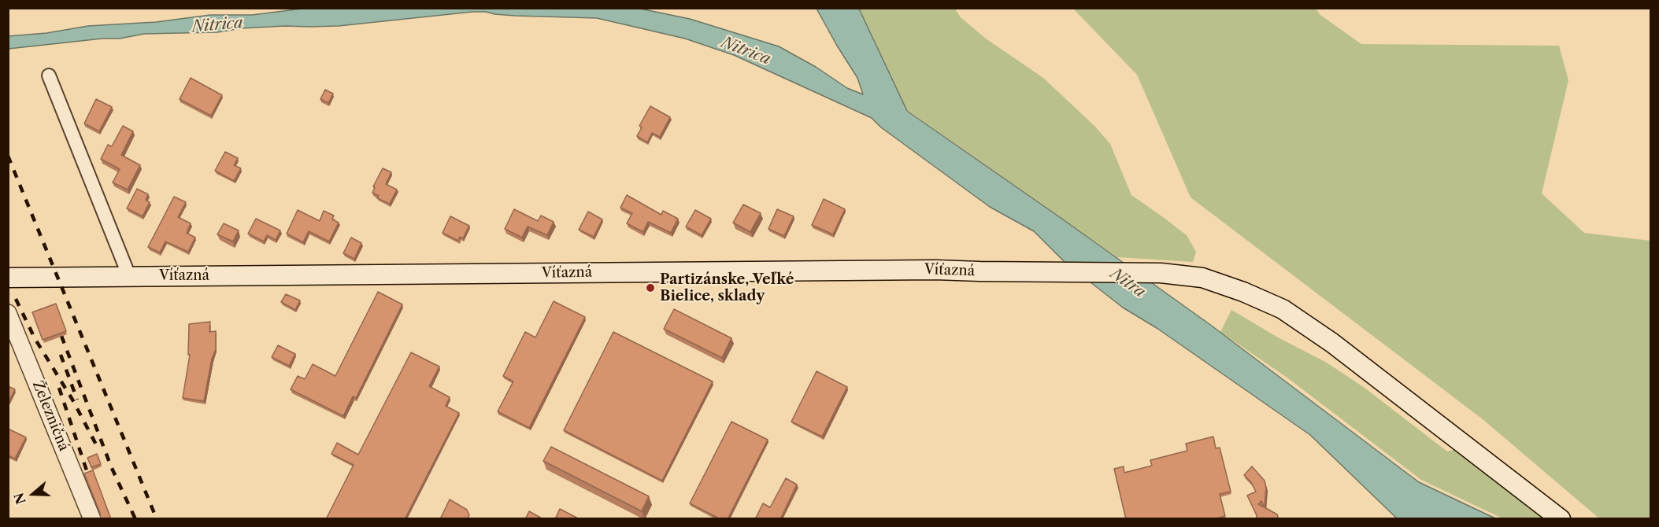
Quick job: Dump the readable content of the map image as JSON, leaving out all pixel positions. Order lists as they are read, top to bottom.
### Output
{
  "streets": {
    "main road": ["Víťazná"],
    "street": ["Železničná"]
  },
  "water": ["Nitrica", "Nitra"],
  "places": ["Partizánske, Veľké Bielice, sklady"],
  "north": "left"
}
